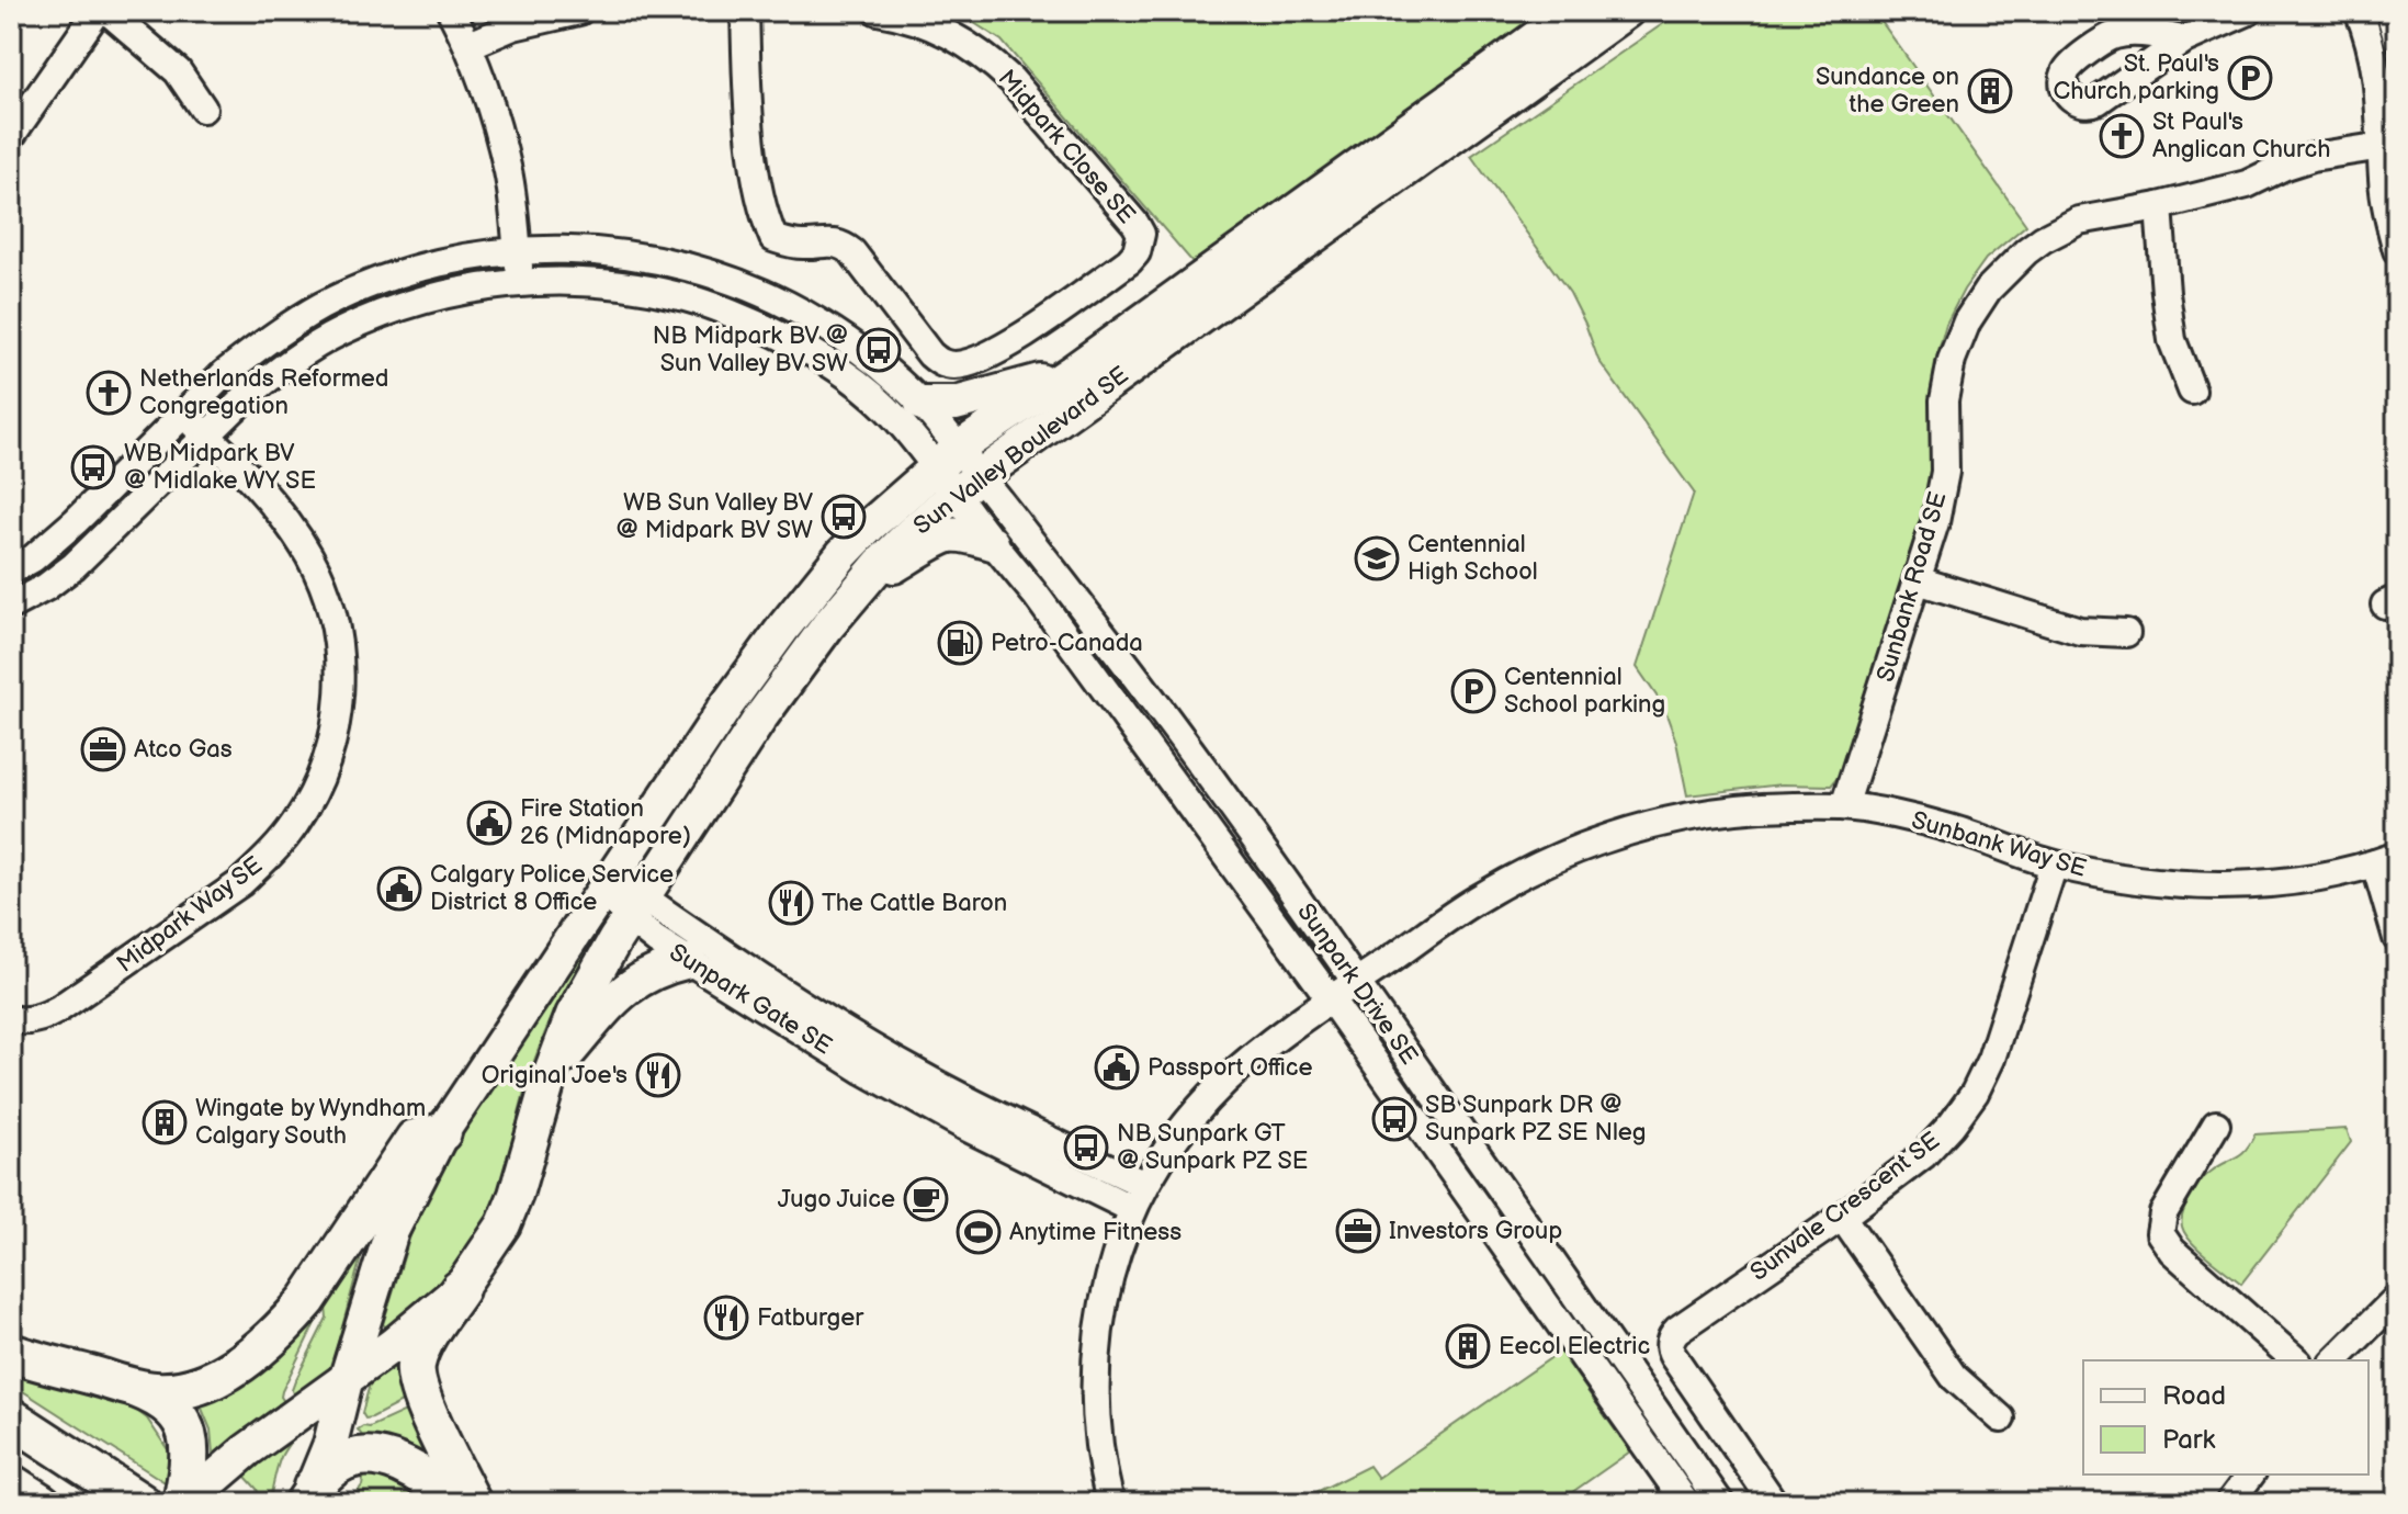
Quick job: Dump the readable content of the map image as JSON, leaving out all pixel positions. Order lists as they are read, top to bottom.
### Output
{
  "streets": {
    "main road": ["Sun Valley Boulevard SE"],
    "street": [
      "Midpark Close SE",
      "Sunbank Road SE",
      "Sunbank Way SE",
      "Midpark Way SE",
      "Sunpark Drive SE",
      "Sunpark Gate SE",
      "Sunvale Crescent SE"
    ]
  },
  "crossings": [
    ["Sun Valley Boulevard SE", "Sunpark Drive SE"],
    ["Sun Valley Boulevard SE", "Sunpark Gate SE"],
    ["Sunbank Road SE", "Sunbank Way SE"],
    ["Sunbank Way SE", "Sunpark Drive SE"],
    ["Sunbank Way SE", "Sunpark Gate SE"],
    ["Sunbank Way SE", "Sunvale Crescent SE"]
  ],
  "places": {
    "parking": ["St. Paul's Church parking", "Centennial School parking"],
    "building": ["Sundance on the Green", "Wingate by Wyndham Calgary South", "Eecol Electric"],
    "church": ["St Paul's Anglican Church", "Netherlands Reformed Congregation"],
    "bus stop": [
      "NB Midpark BV @ Sun Valley BV SW",
      "WB Midpark BV @ Midlake WY SE",
      "WB Sun Valley BV @ Midpark BV SW",
      "SB Sunpark DR @ Sunpark PZ SE Nleg",
      "NB Sunpark GT @ Sunpark PZ SE"
    ],
    "school or university": ["Centennial High School"],
    "fuel station": ["Petro-Canada"],
    "office": ["Atco Gas", "Investors Group"],
    "public building": ["Fire Station 26 (Midnapore)", "Calgary Police Service District 8 Office", "Passport Office"],
    "restaurant": ["The Cattle Baron", "Original Joe's", "Fatburger"],
    "cafe": ["Jugo Juice"],
    "sports": ["Anytime Fitness"]
  },
  "legend": ["Road", "Park"]
}
